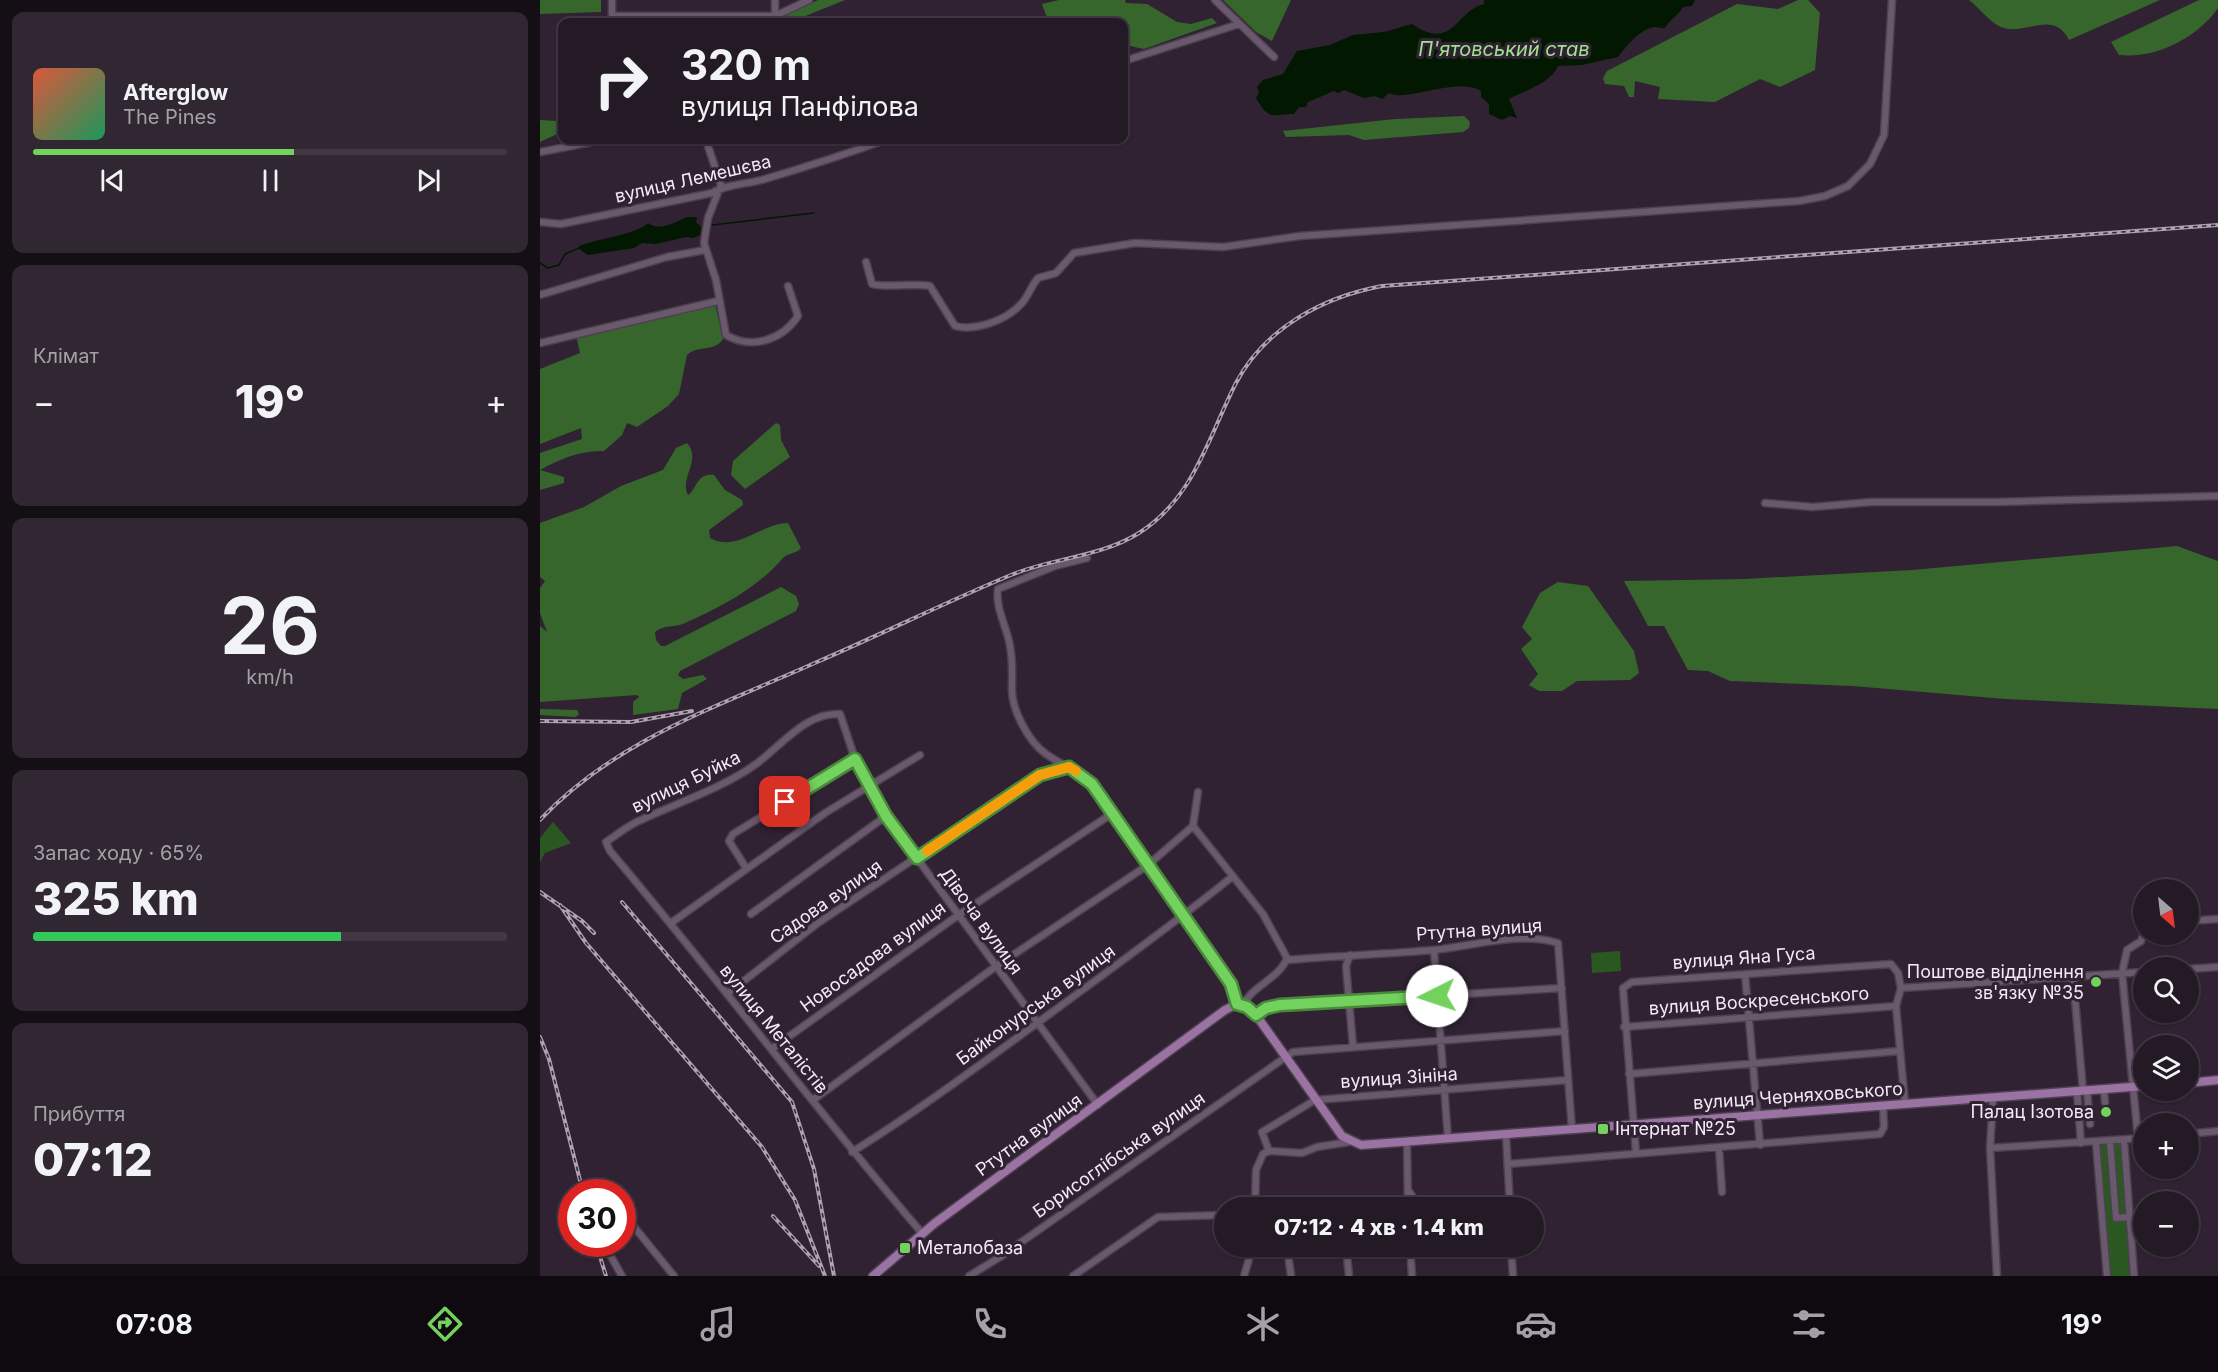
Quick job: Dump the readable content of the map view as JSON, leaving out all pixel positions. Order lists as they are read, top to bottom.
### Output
{
  "streets": {
    "main road": ["Ртутна вулиця", "вулиця Черняховського"],
    "street": [
      "вулиця Лемешєва",
      "вулиця Буйка",
      "Садова вулиця",
      "Дівоча вулиця",
      "Новосадова вулиця",
      "вулиця Яна Гуса",
      "вулиця Воскресенського",
      "Байконурська вулиця",
      "вулиця Металістів",
      "вулиця Зініна",
      "Борисоглібська вулиця"
    ]
  },
  "crossings": [
    ["вулиця Буйка", "Дівоча вулиця"],
    ["вулиця Буйка", "вулиця Металістів"],
    ["Садова вулиця", "Дівоча вулиця"],
    ["Садова вулиця", "вулиця Металістів"],
    ["Дівоча вулиця", "Ртутна вулиця"],
    ["Дівоча вулиця", "Новосадова вулиця"],
    ["Дівоча вулиця", "Байконурська вулиця"],
    ["Ртутна вулиця", "вулиця Металістів"],
    ["Ртутна вулиця", "вулиця Зініна"],
    ["Ртутна вулиця", "вулиця Черняховського"],
    ["Новосадова вулиця", "вулиця Металістів"],
    ["вулиця Яна Гуса", "вулиця Воскресенського"],
    ["Байконурська вулиця", "вулиця Металістів"]
  ],
  "water": ["П'ятовський став"],
  "places": {
    "other": ["Поштове відділення зв'язку №35", "Палац Ізотова"],
    "transit": ["Інтернат №25", "Металобаза"]
  },
  "north": "bottom right",
  "page": {
    "turn": ["320 m", "вулиця Панфілова"],
    "song": ["Afterglow", "The Pines"],
    "tile": [
      "Клімат",
      ["26", "km/h"],
      ["Запас ходу · 65%", "325 km"],
      ["Прибуття", "07:12"]
    ],
    "heat": ["−", "19°", "+"],
    "map_buttons": ["+", "−"],
    "limit": "30",
    "trip": "07:12 · 4 хв · 1.4 km",
    "tabs": ["07:08", "19°"]
  }
}
